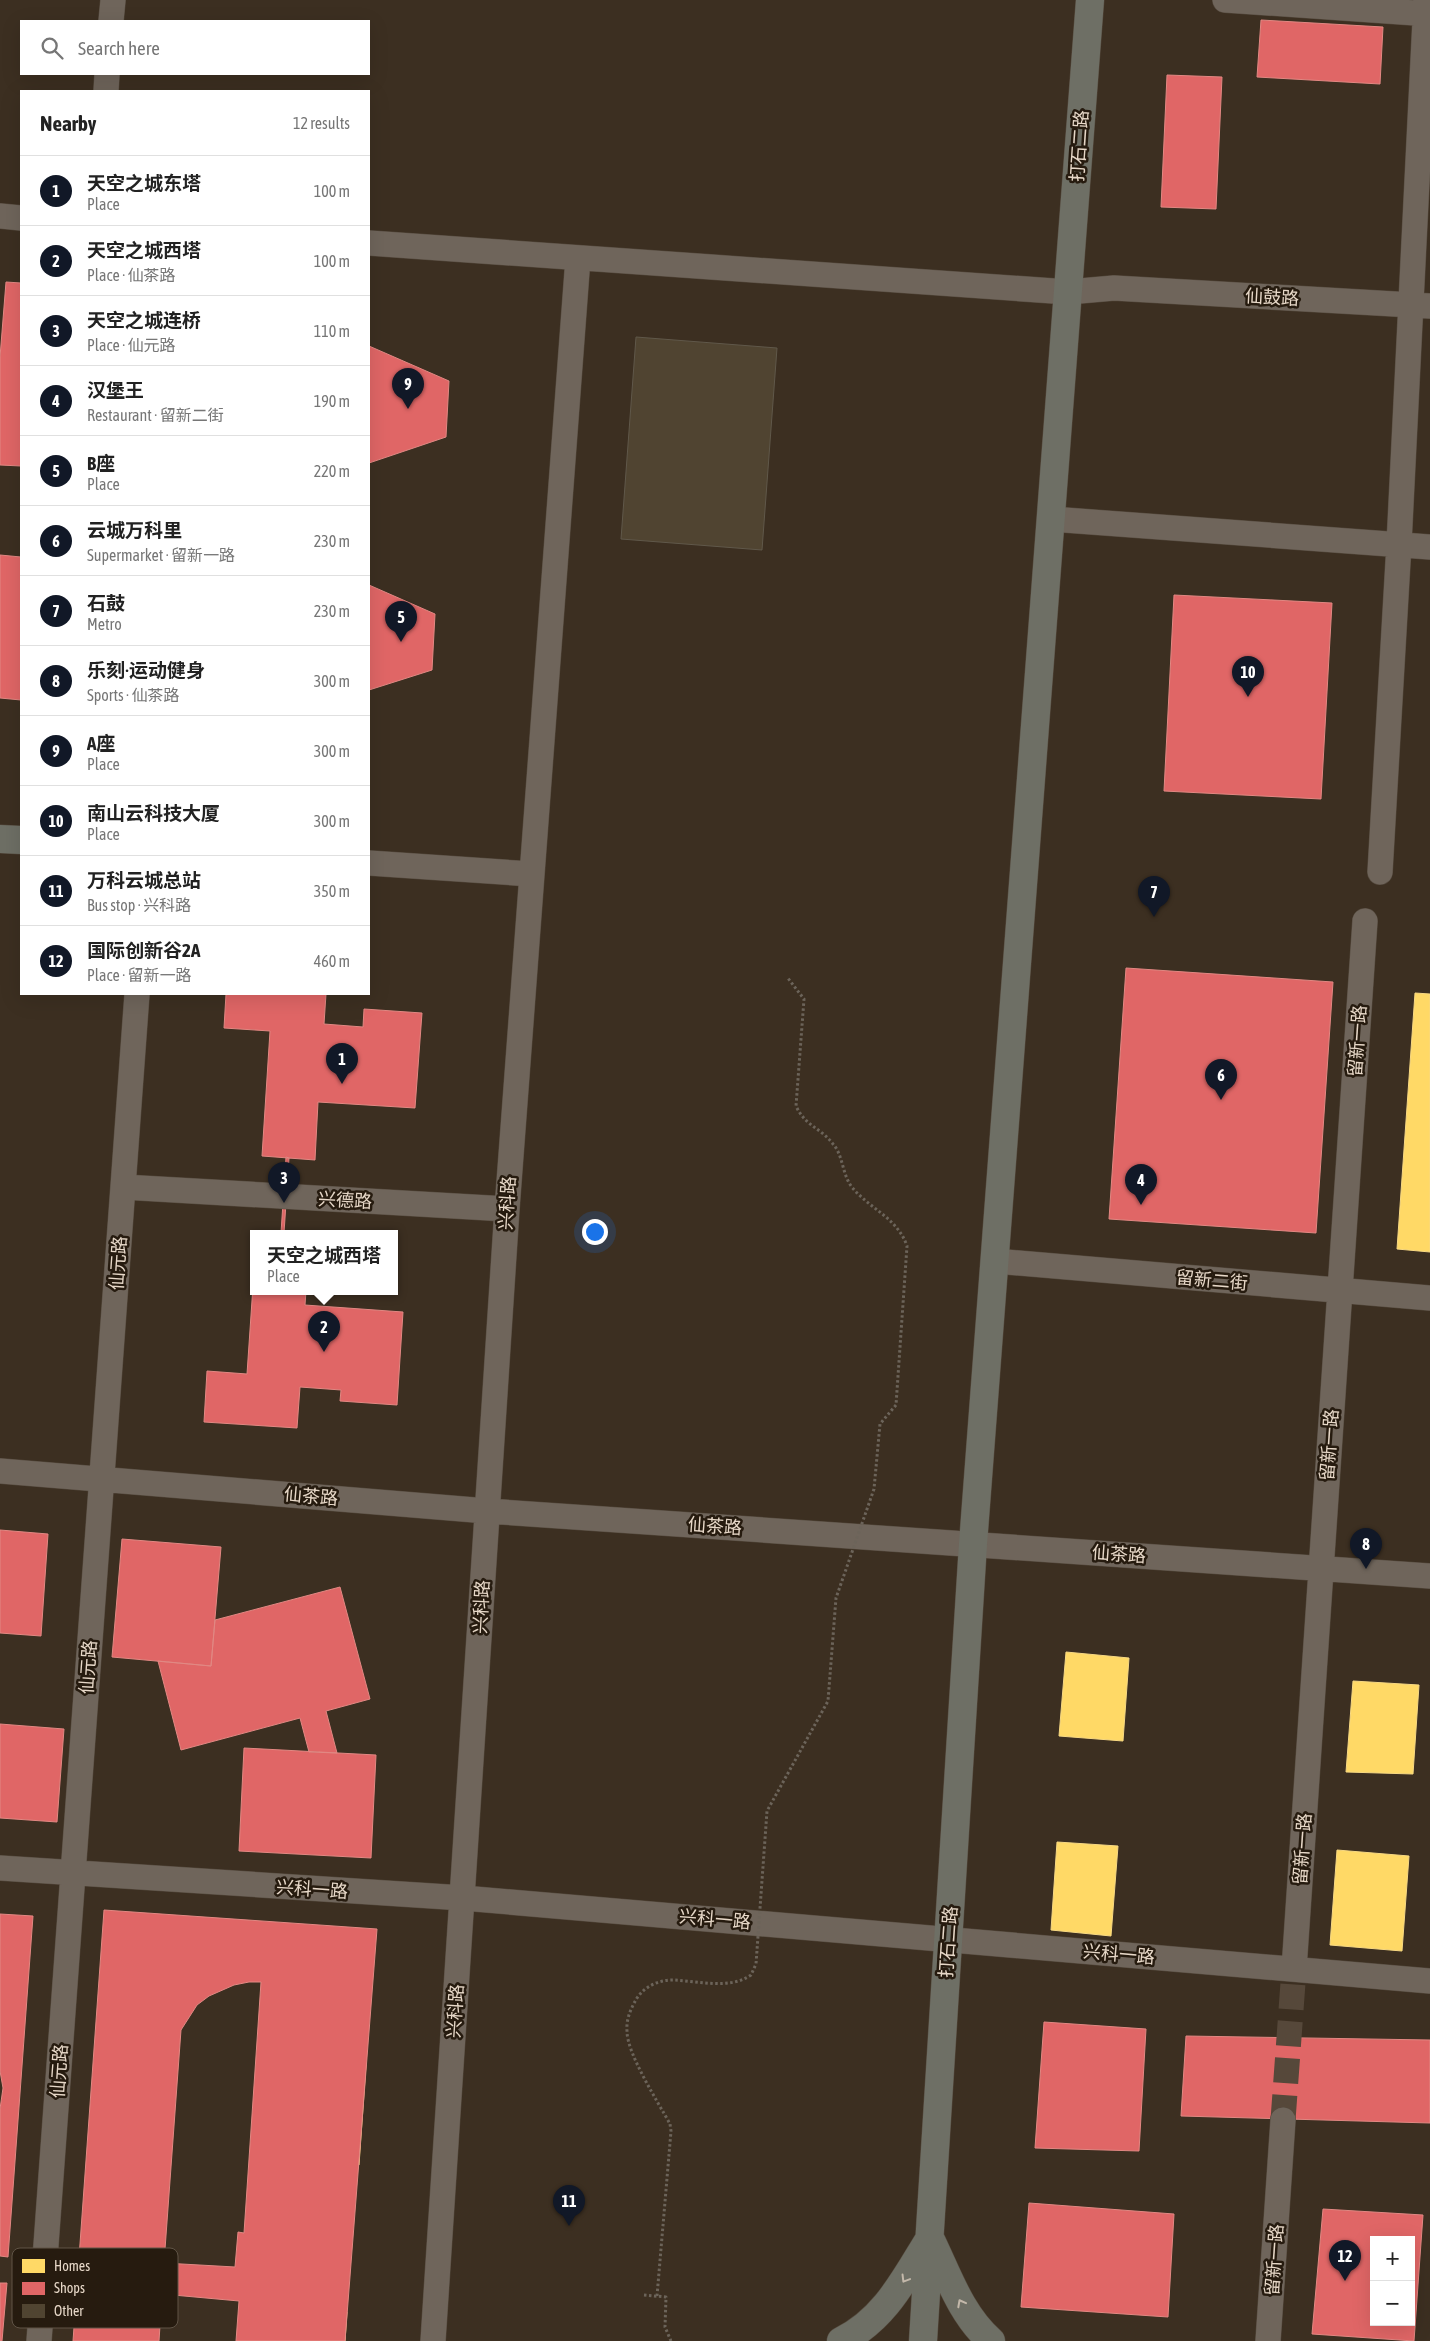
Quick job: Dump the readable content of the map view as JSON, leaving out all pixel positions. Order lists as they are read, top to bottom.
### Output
{
  "streets": {
    "main road": ["打石二路"],
    "street": [
      "仙鼓路",
      "留新一路",
      "兴德路",
      "兴科路",
      "仙元路",
      "留新二街",
      "仙茶路",
      "兴科一路"
    ]
  },
  "crossings": [
    ["打石二路", "仙鼓路"],
    ["打石二路", "留新二街"],
    ["打石二路", "仙茶路"],
    ["打石二路", "兴科一路"],
    ["仙鼓路", "兴科路"],
    ["留新一路", "留新二街"],
    ["留新一路", "仙茶路"],
    ["留新一路", "兴科一路"],
    ["兴德路", "兴科路"],
    ["兴德路", "仙元路"],
    ["兴科路", "仙茶路"],
    ["兴科路", "兴科一路"],
    ["仙元路", "仙茶路"],
    ["仙元路", "兴科一路"]
  ],
  "legend": ["Homes", "Shops", "Other"],
  "page": {
    "search": "Search here",
    "heading": ["Nearby", "12 results"],
    "list": [
      {
        "mark": "1",
        "name": "天空之城东塔",
        "note": "Place",
        "value": "100 m"
      },
      {
        "mark": "2",
        "name": "天空之城西塔",
        "note": "Place · 仙茶路",
        "value": "100 m"
      },
      {
        "mark": "3",
        "name": "天空之城连桥",
        "note": "Place · 仙元路",
        "value": "110 m"
      },
      {
        "mark": "4",
        "name": "汉堡王",
        "note": "Restaurant · 留新二街",
        "value": "190 m"
      },
      {
        "mark": "5",
        "name": "B座",
        "note": "Place",
        "value": "220 m"
      },
      {
        "mark": "6",
        "name": "云城万科里",
        "note": "Supermarket · 留新一路",
        "value": "230 m"
      },
      {
        "mark": "7",
        "name": "石鼓",
        "note": "Metro",
        "value": "230 m"
      },
      {
        "mark": "8",
        "name": "乐刻·运动健身",
        "note": "Sports · 仙茶路",
        "value": "300 m"
      },
      {
        "mark": "9",
        "name": "A座",
        "note": "Place",
        "value": "300 m"
      },
      {
        "mark": "10",
        "name": "南山云科技大厦",
        "note": "Place",
        "value": "300 m"
      },
      {
        "mark": "11",
        "name": "万科云城总站",
        "note": "Bus stop · 兴科路",
        "value": "350 m"
      },
      {
        "mark": "12",
        "name": "国际创新谷2A",
        "note": "Place · 留新一路",
        "value": "460 m"
      }
    ],
    "pins": [
      "9",
      "5",
      "10",
      "7",
      "1",
      "6",
      "3",
      "4",
      "2",
      "8",
      "11",
      "12"
    ],
    "popup": ["天空之城西塔", "Place"],
    "map_buttons": ["+", "−"]
  }
}
